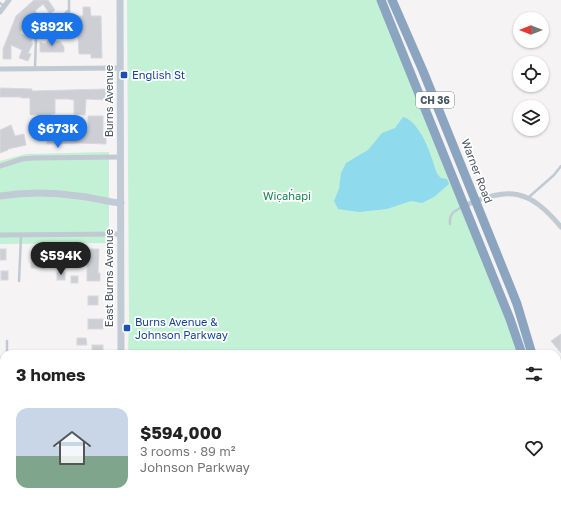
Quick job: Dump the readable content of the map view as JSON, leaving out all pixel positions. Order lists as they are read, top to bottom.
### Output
{
  "streets": {
    "highway": ["CH 36", "Warner Road"],
    "street": ["Burns Avenue", "East Burns Avenue"]
  },
  "crossings": [
    ["Burns Avenue", "East Burns Avenue"]
  ],
  "parks": ["Wic̣aḣapi"],
  "places": {
    "transit": ["English St", "Burns Avenue & Johnson Parkway"]
  },
  "north": "left",
  "page": {
    "price": ["$892K", "$673K", "$594K"],
    "heading": "3 homes",
    "list": [
      {
        "name": "$594,000",
        "note": "3 rooms · 89 m² · Johnson Parkway"
      }
    ]
  }
}
